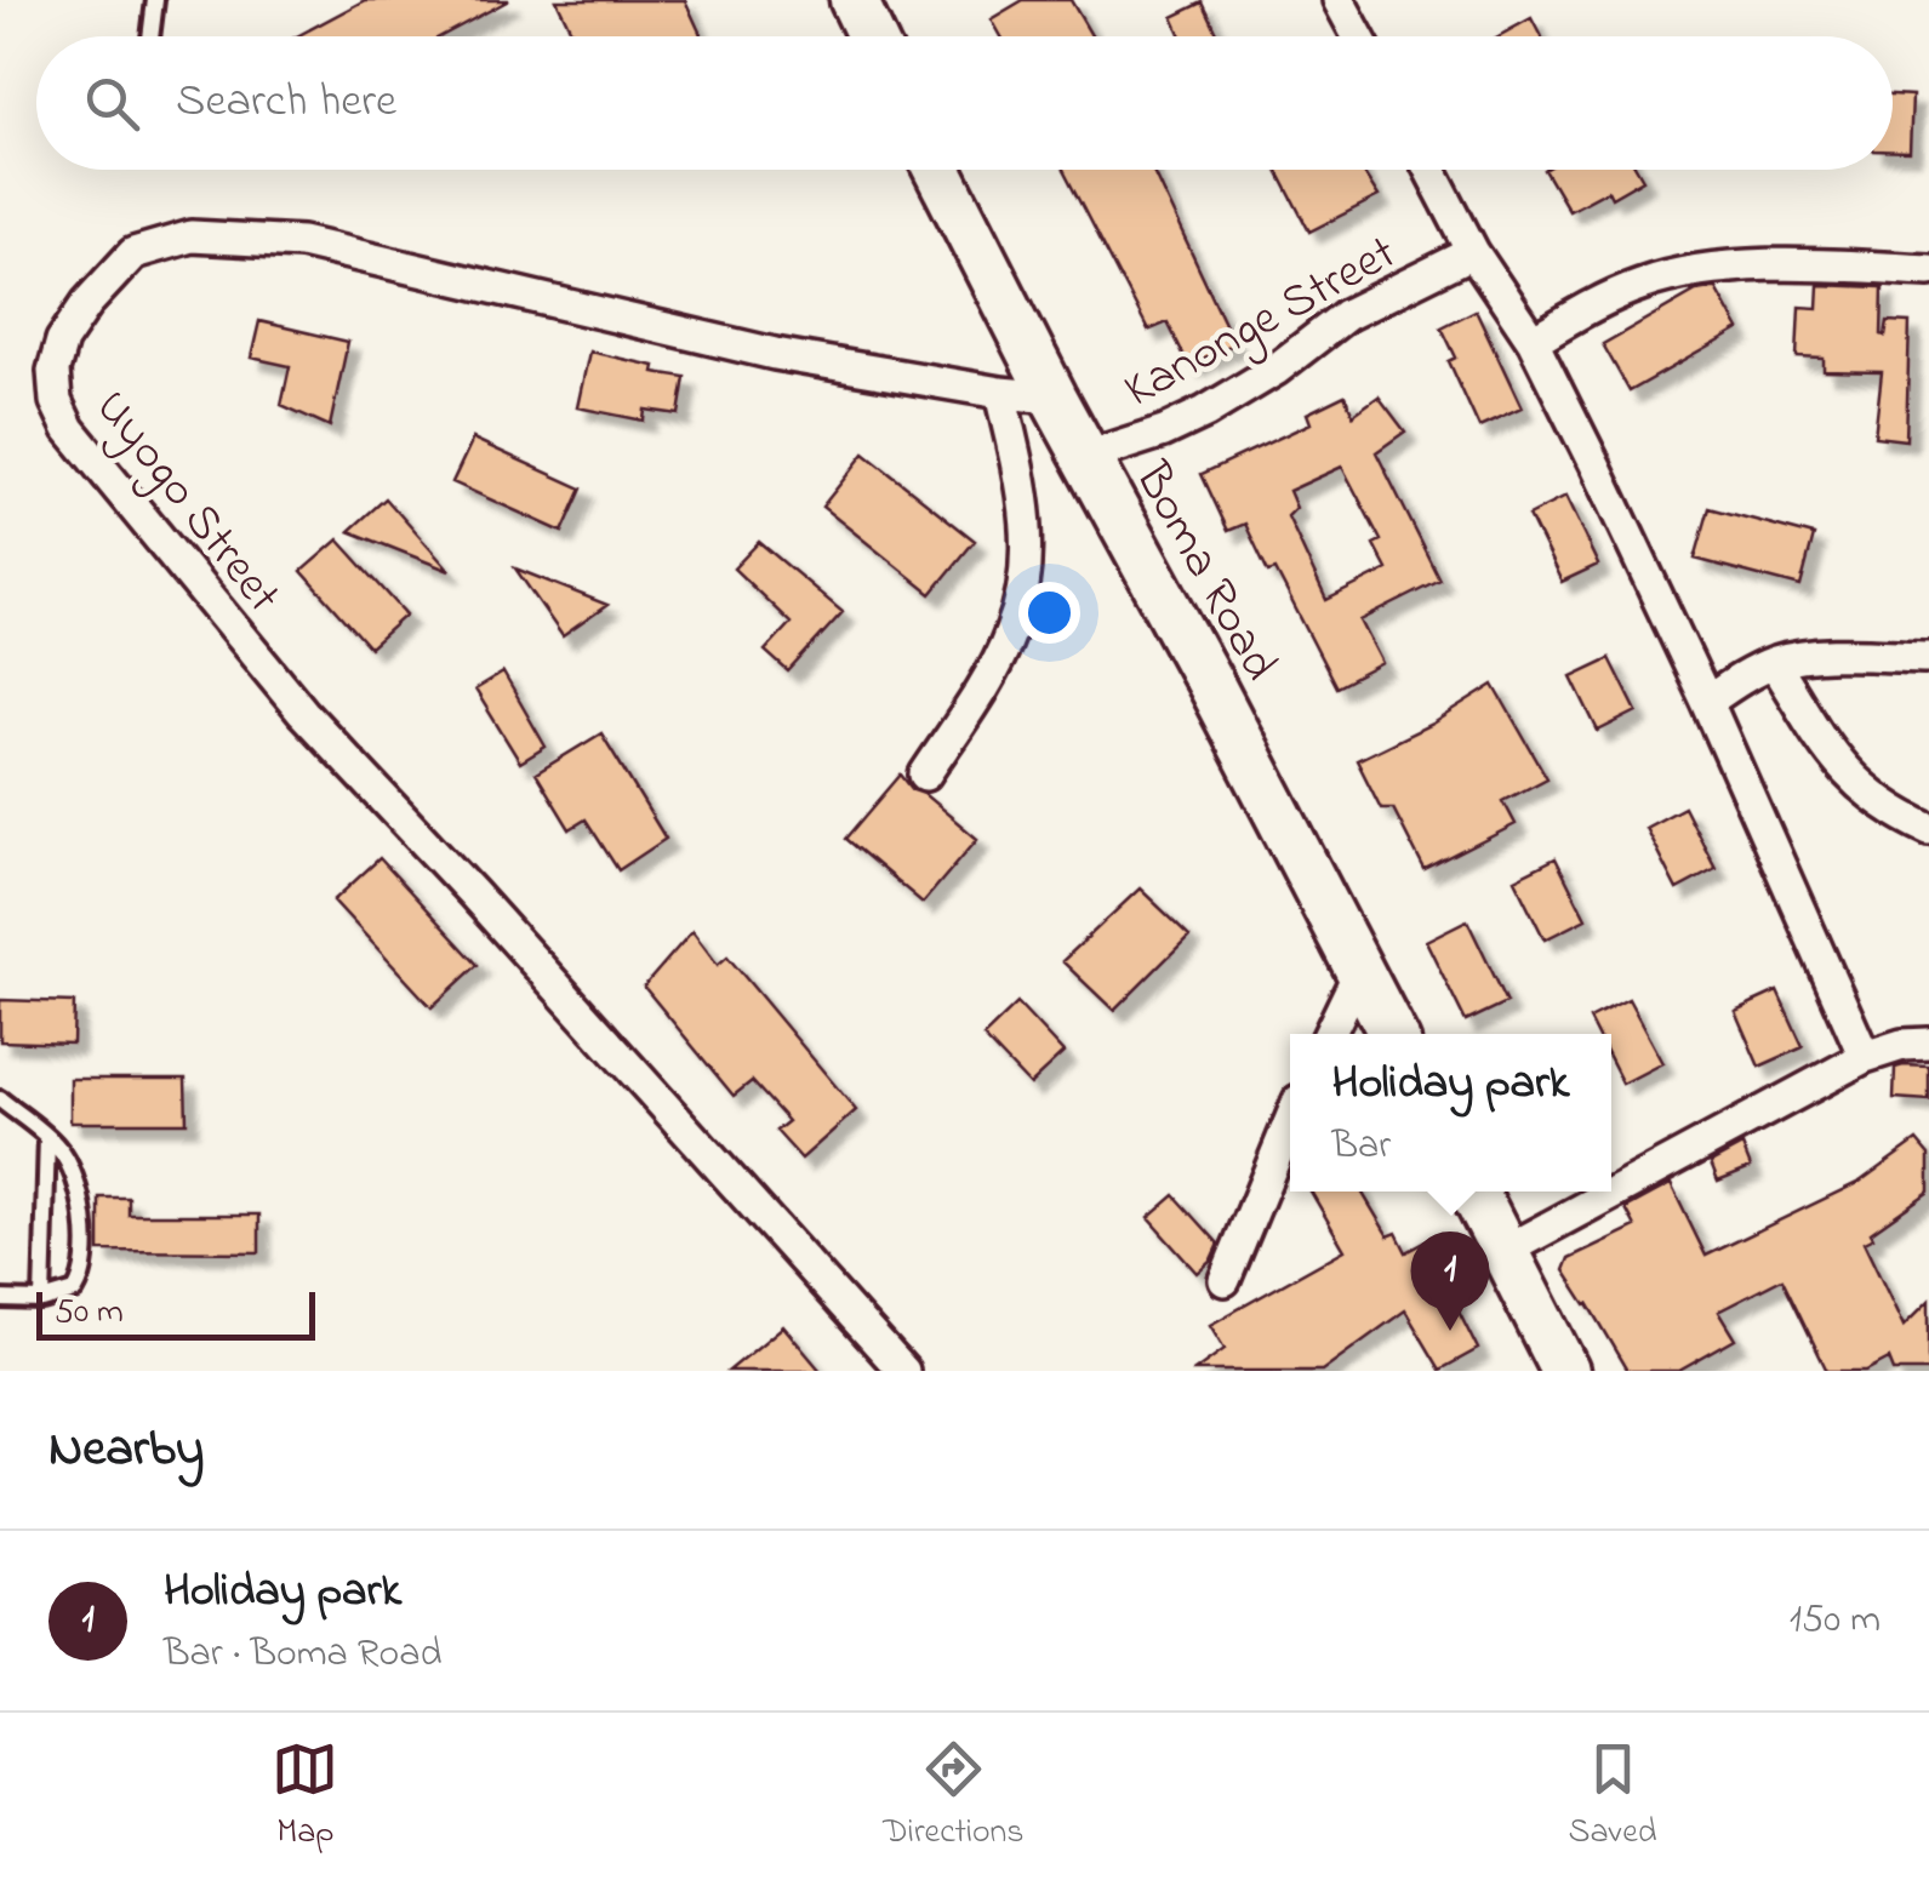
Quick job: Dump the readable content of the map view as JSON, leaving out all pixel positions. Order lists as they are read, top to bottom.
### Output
{
  "streets": {
    "main road": ["Boma Road"],
    "street": ["Kanonge Street", "Uyogo Street"]
  },
  "crossings": [
    ["Kanonge Street", "Boma Road"],
    ["Uyogo Street", "Boma Road"]
  ],
  "scale_bar": "50 m",
  "page": {
    "search": "Search here",
    "popup": ["Holiday park", "Bar"],
    "pins": "1",
    "scale": "50 m",
    "heading": "Nearby",
    "list": [
      {
        "mark": "1",
        "name": "Holiday park",
        "note": "Bar · Boma Road",
        "value": "150 m"
      }
    ],
    "nav": ["Map", "Directions", "Saved"]
  }
}
